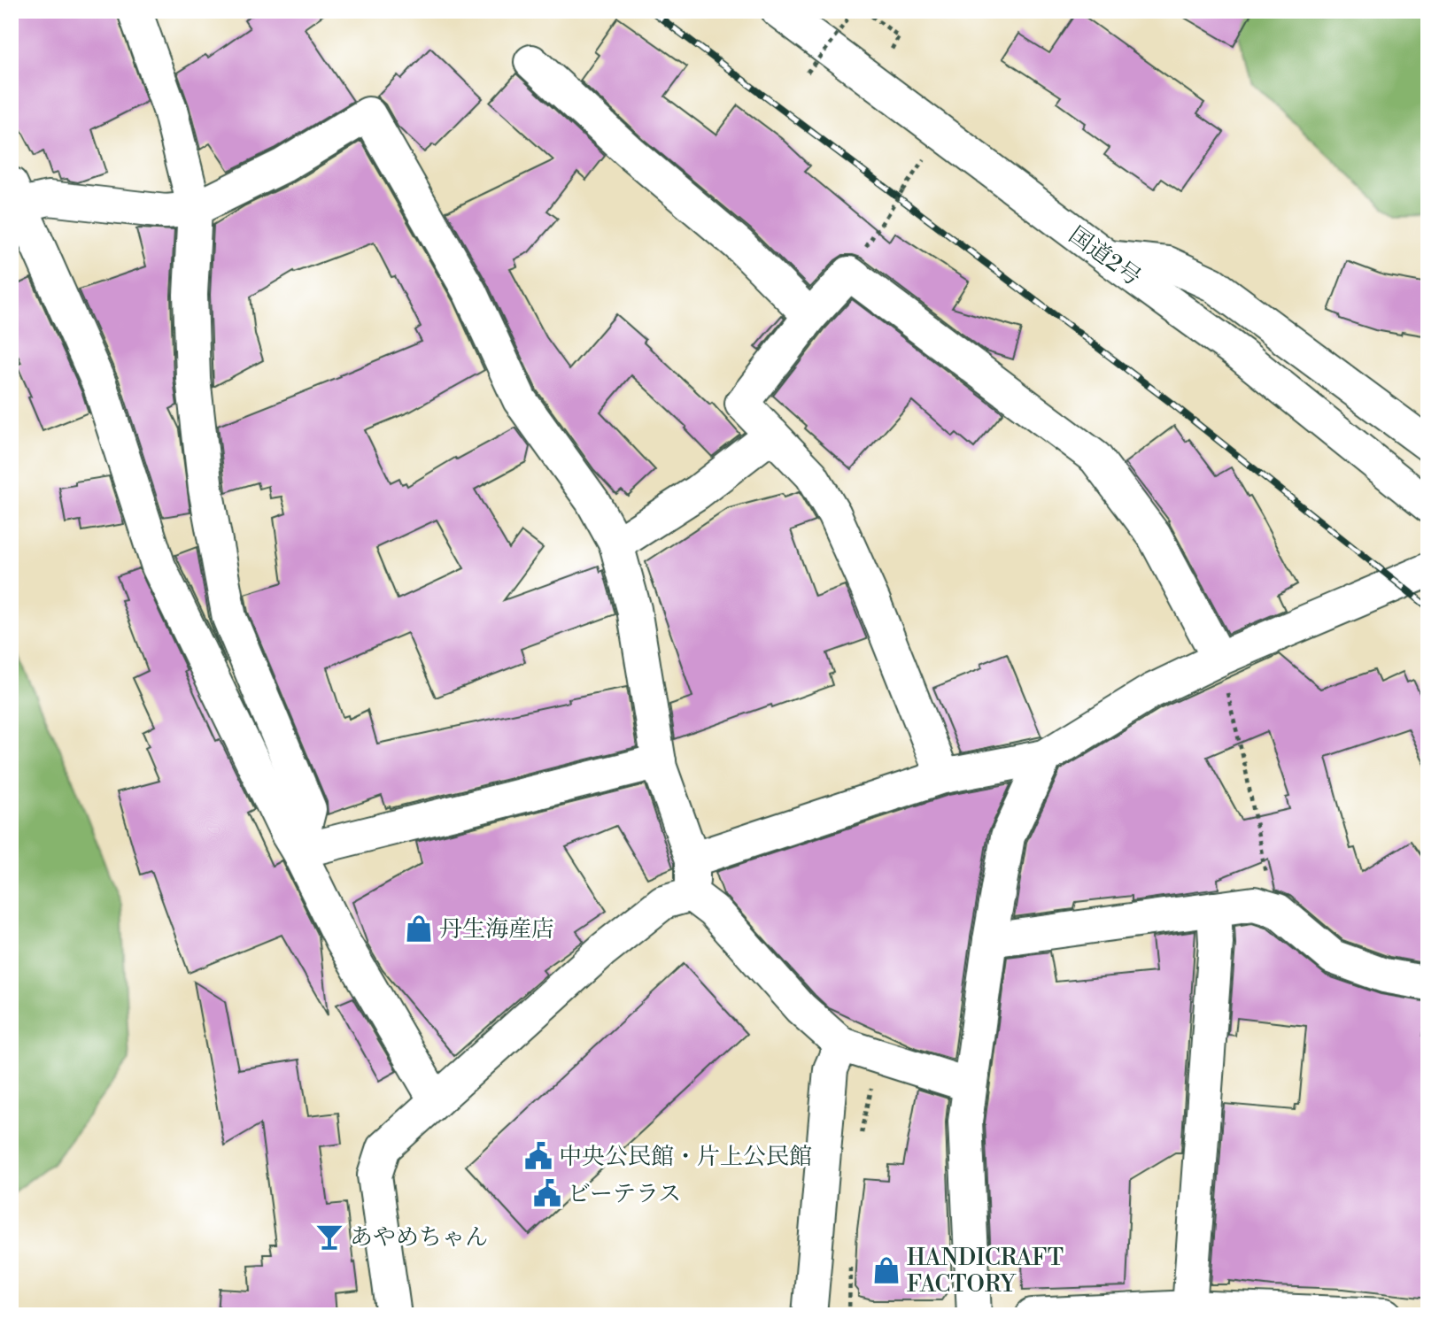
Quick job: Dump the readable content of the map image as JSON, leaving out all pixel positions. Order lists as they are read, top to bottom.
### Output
{
  "streets": {
    "main road": ["国道2号"]
  },
  "places": {
    "shop": ["丹生海産店", "HANDICRAFT FACTORY"],
    "public building": ["中央公民館・片上公民館", "ビーテラス"],
    "bar": ["あやめちゃん"]
  }
}
